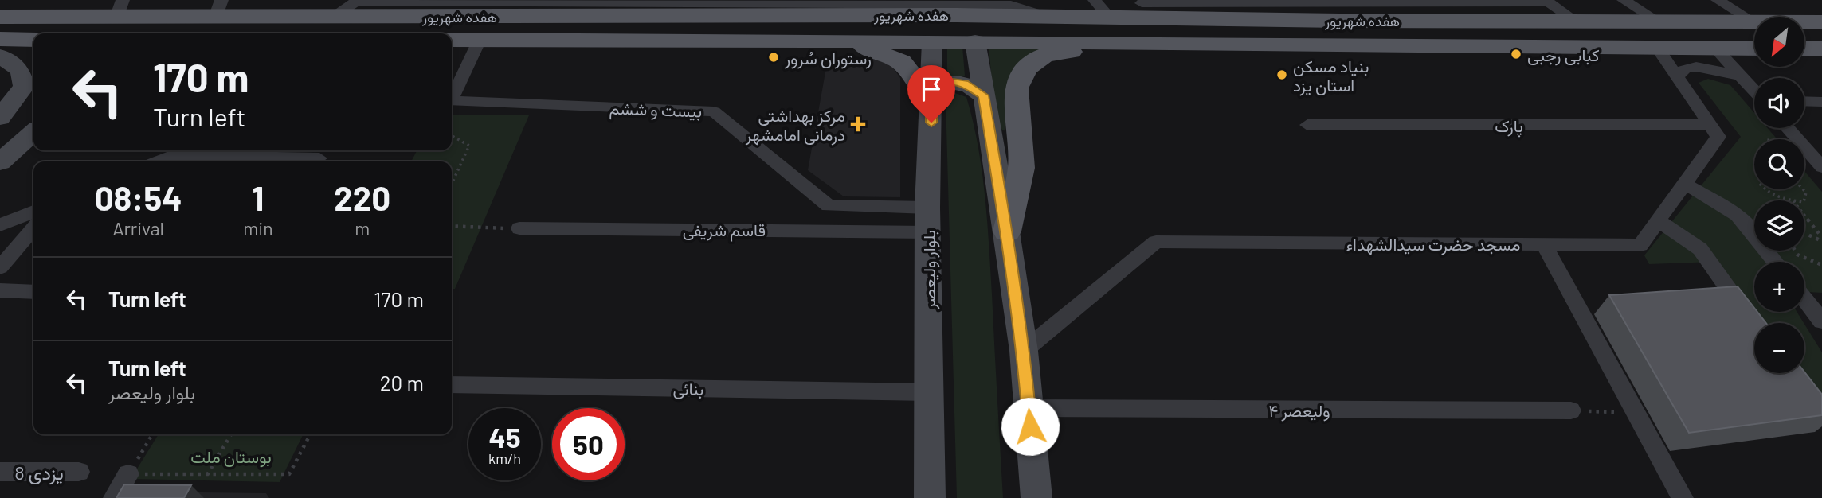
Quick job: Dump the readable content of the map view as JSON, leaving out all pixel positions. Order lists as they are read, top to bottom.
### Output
{
  "streets": {
    "main road": ["هفده شهریور", "بلوار ولیعصر"],
    "street": [
      "بیست و ششم",
      "پارک",
      "قاسم شریفی",
      "مسجد حضرت سیدالشهداء",
      "بنائی",
      "ولیعصر ۴",
      "یزدی 8"
    ]
  },
  "crossings": [
    ["هفده شهریور", "بیست و ششم"],
    ["هفده شهریور", "بلوار ولیعصر"],
    ["پارک", "مسجد حضرت سیدالشهداء"],
    ["قاسم شریفی", "بلوار ولیعصر"],
    ["بلوار ولیعصر", "بنائی"]
  ],
  "parks": ["بوستان ملت"],
  "places": {
    "other": ["کبابی رجبی", "رستوران سُرور", "بنیاد مسکن استان یزد"],
    "health": ["مرکز بهداشتی درمانی امامشهر"]
  },
  "north": "bottom left",
  "page": {
    "map_buttons": ["+", "−"],
    "turn": ["170 m", "Turn left"],
    "eta": [
      "08:54",
      "Arrival",
      "1",
      "min",
      "220",
      "m"
    ],
    "list": [
      {
        "name": "Turn left",
        "value": "170 m"
      },
      {
        "name": "Turn left",
        "note": "بلوار ولیعصر",
        "value": "20 m"
      }
    ],
    "speed": "45 km/h",
    "limit": "50"
  }
}
